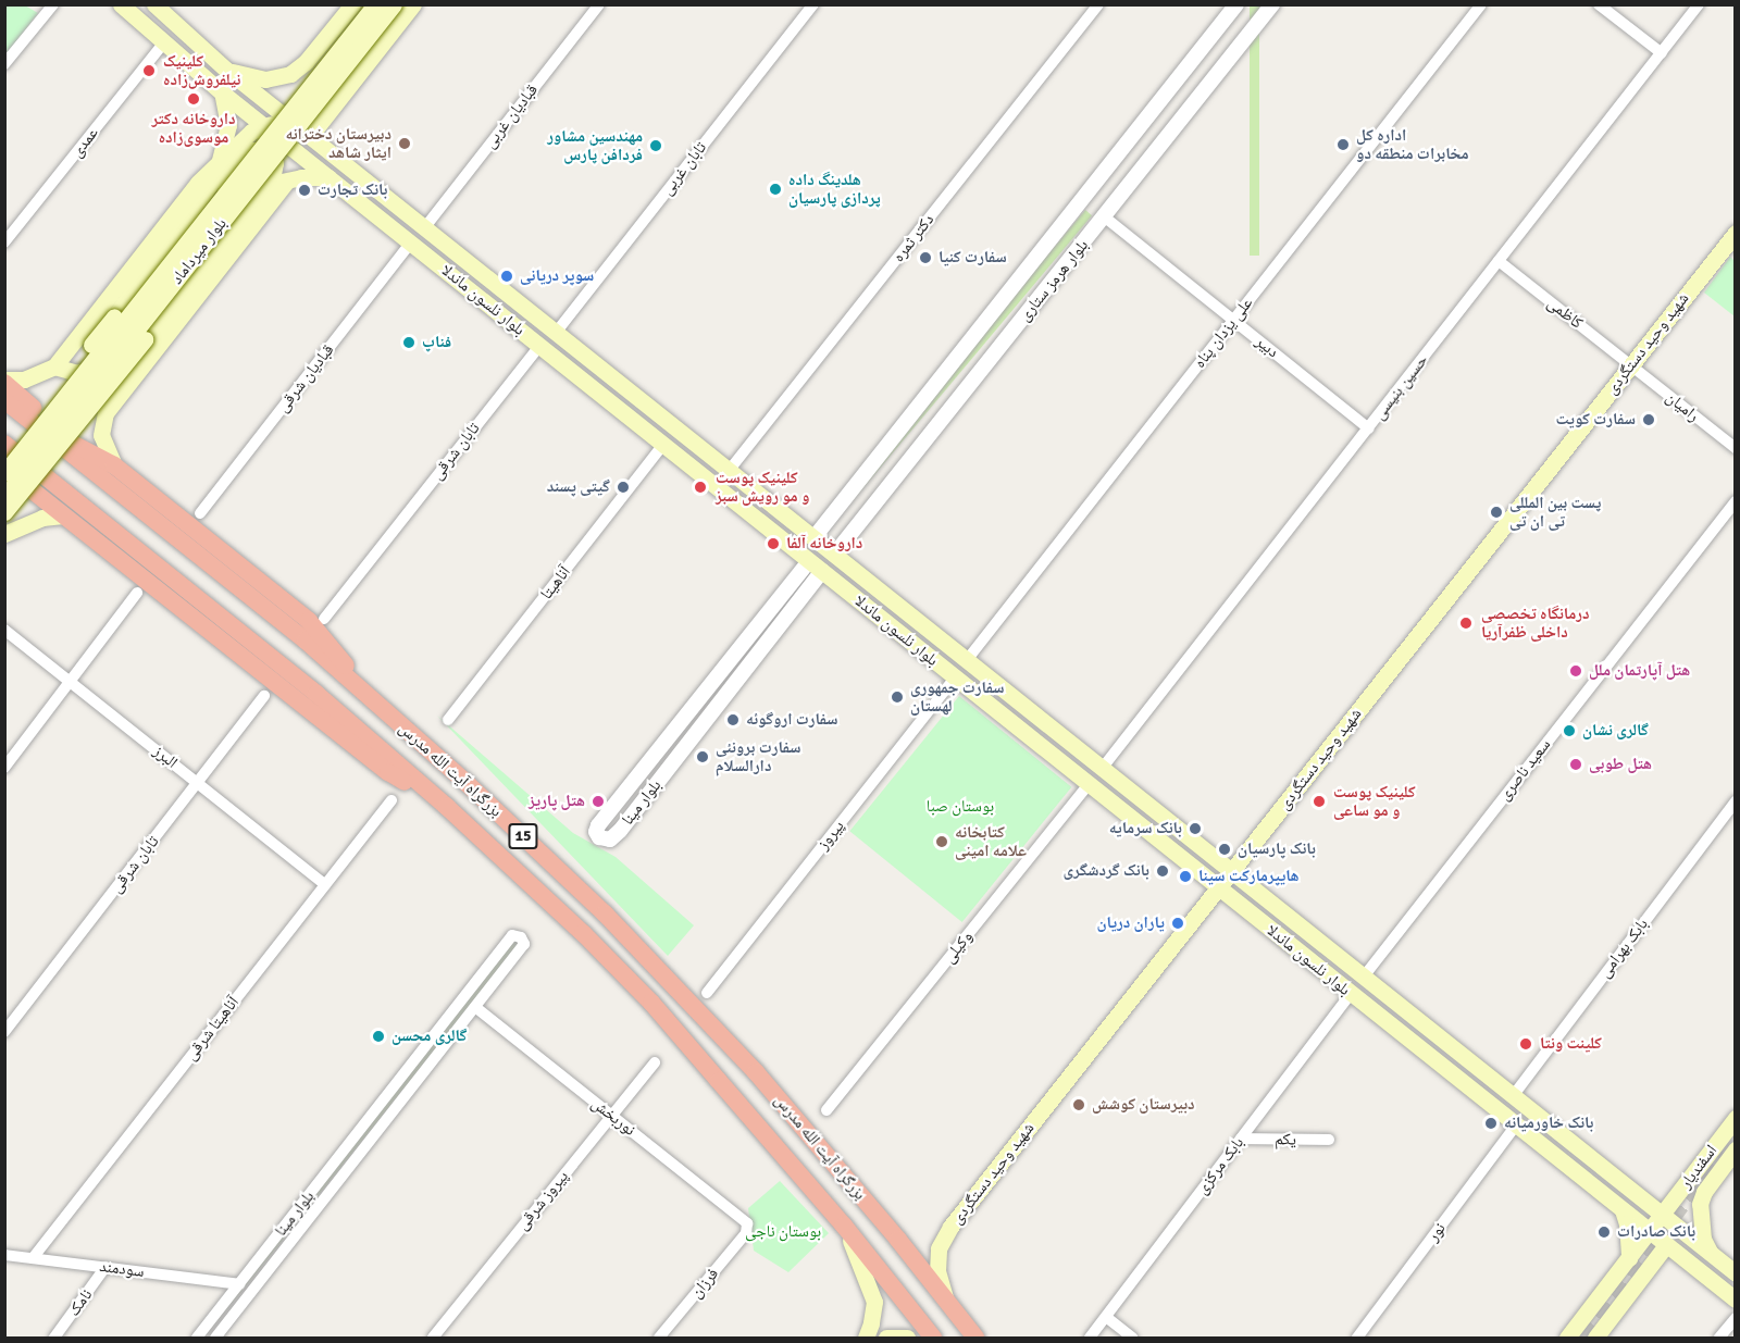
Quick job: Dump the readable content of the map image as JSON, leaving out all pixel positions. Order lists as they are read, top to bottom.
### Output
{
  "streets": {
    "highway": ["بزرگراه آیت الله مدرس", "15"],
    "main road": [
      "بلوار میرداماد",
      "بلوار نلسون ماندلا",
      "شهید وحید دستگردی",
      "اسفندیار"
    ],
    "street": [
      "قبادیان غربی",
      "عمدی",
      "تابان غربی",
      "دکتر ثمره",
      "بلوار هرمز ستاری",
      "کاظمی",
      "علی یزدان پناه",
      "دبیر",
      "قبادیان شرقی",
      "حسین بنیسی",
      "رامیان",
      "تابان شرقی",
      "آناهیتا",
      "البرز",
      "سعید ناصری",
      "بلوار مینا",
      "پیروز",
      "وكيلی",
      "بابک بهرامی",
      "آناهیتا شرقی",
      "نوربخش",
      "یکم",
      "بابک مرکزی",
      "پیروز شرقی",
      "نور",
      "سودمند",
      "فرزان",
      "نامک"
    ]
  },
  "crossings": [
    ["قبادیان غربی", "بلوار نلسون ماندلا"],
    ["عمدی", "بلوار نلسون ماندلا"],
    ["تابان غربی", "بلوار نلسون ماندلا"],
    ["دکتر ثمره", "بلوار نلسون ماندلا"],
    ["بلوار هرمز ستاری", "بلوار نلسون ماندلا"],
    ["بلوار هرمز ستاری", "دبیر"],
    ["بلوار نلسون ماندلا", "علی یزدان پناه"],
    ["بلوار نلسون ماندلا", "شهید وحید دستگردی"],
    ["بلوار نلسون ماندلا", "قبادیان شرقی"],
    ["بلوار نلسون ماندلا", "حسین بنیسی"],
    ["بلوار نلسون ماندلا", "تابان شرقی"],
    ["بلوار نلسون ماندلا", "آناهیتا"],
    ["بلوار نلسون ماندلا", "سعید ناصری"],
    ["بلوار نلسون ماندلا", "بلوار مینا"],
    ["بلوار نلسون ماندلا", "پیروز"],
    ["بلوار نلسون ماندلا", "وكيلی"],
    ["بلوار نلسون ماندلا", "بابک بهرامی"],
    ["بلوار نلسون ماندلا", "بابک مرکزی"],
    ["بلوار نلسون ماندلا", "اسفندیار"],
    ["بلوار نلسون ماندلا", "نور"],
    ["کاظمی", "شهید وحید دستگردی"],
    ["کاظمی", "حسین بنیسی"],
    ["کاظمی", "رامیان"],
    ["علی یزدان پناه", "دبیر"],
    ["شهید وحید دستگردی", "رامیان"],
    ["شهید وحید دستگردی", "بزرگراه آیت الله مدرس"],
    ["دبیر", "حسین بنیسی"],
    ["تابان شرقی", "البرز"],
    ["البرز", "آناهیتا شرقی"],
    ["بلوار مینا", "نوربخش"],
    ["بلوار مینا", "سودمند"],
    ["آناهیتا شرقی", "سودمند"],
    ["نوربخش", "پیروز شرقی"],
    ["نوربخش", "فرزان"],
    ["یکم", "بابک مرکزی"],
    ["سودمند", "نامک"]
  ],
  "parks": ["بوستان صبا", "بوستان ناجی"],
  "places": [
    "کلینیک نیلفروش‌زاده",
    "داروخانه دکتر موسوی‌زاده",
    "دبیرستان دخترانه ایثار شاهد",
    "اداره کل مخابرات منطقه دو",
    "مهندسین مشاور فردافن پارس",
    "هلدینگ داده پردازی پارسیان",
    "بانک تجارت",
    "سفارت کنیا",
    "سوپر دریانی",
    "فناپ",
    "سفارت کویت",
    "گیتی پسند",
    "کلینیک پوست و مو رویش سبز",
    "پست بین المللی تی ان تی",
    "داروخانه آلفا",
    "درمانگاه تخصصی داخلی ظفرآریا",
    "هتل آپارتمان ملل",
    "سفارت جمهوری لهستان",
    "سفارت اروگوئه",
    "گالری نشان",
    "سفارت برونئی دارالسلام",
    "هتل طوبی",
    "هتل پاریز",
    "کلینیک پوست و مو ساعی",
    "بانک سرمایه",
    "کتابخانه علامه امینی",
    "بانک پارسیان",
    "بانک گردشگری",
    "هایپرمارکت سینا",
    "یاران دریان",
    "گالری محسن",
    "کلینت ونتا",
    "دبیرستان کوشش",
    "بانک خاورمیانه",
    "بانک صادرات"
  ]
}
